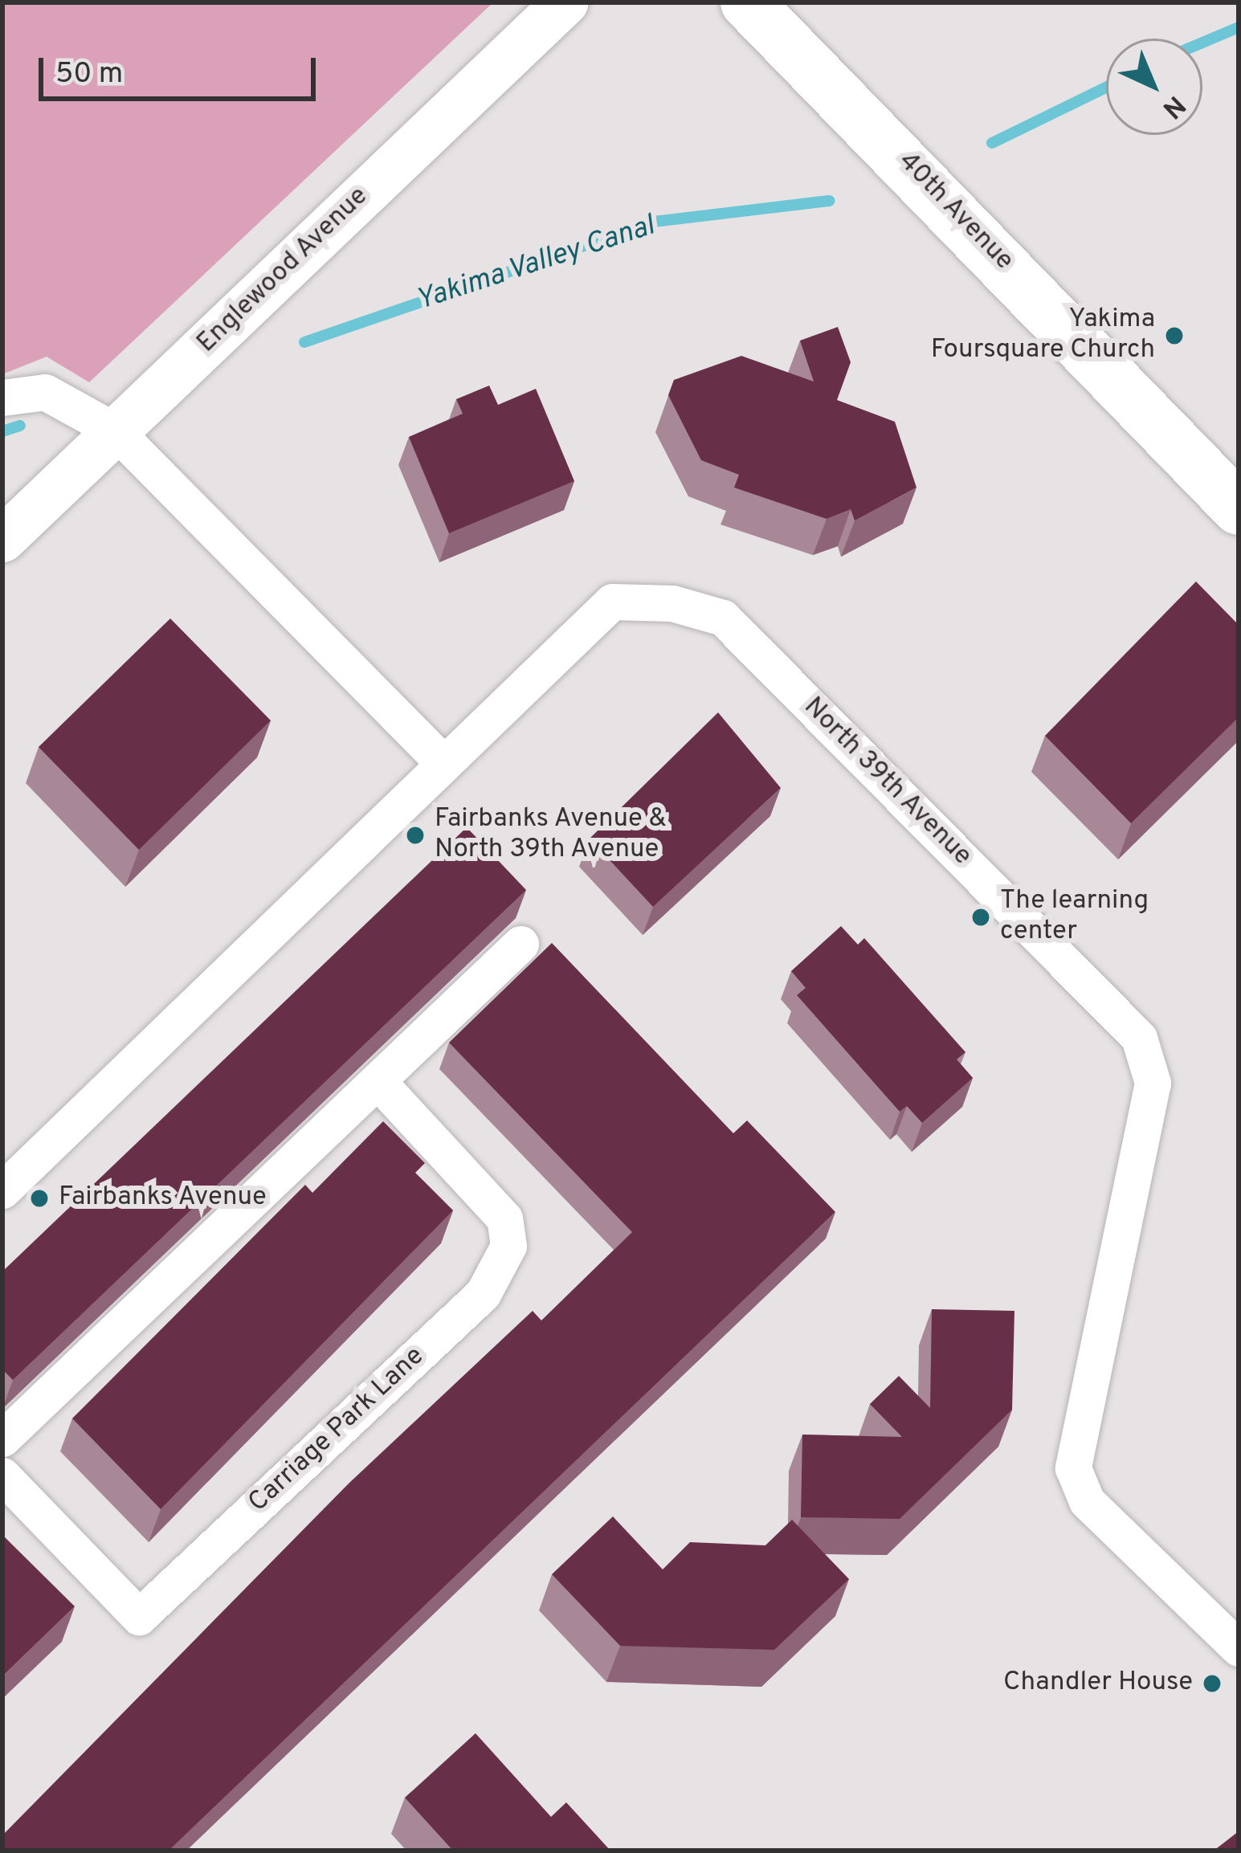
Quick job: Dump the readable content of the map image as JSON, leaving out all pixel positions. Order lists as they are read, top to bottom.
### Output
{
  "streets": {
    "main road": ["40th Avenue"],
    "street": ["Englewood Avenue", "North 39th Avenue", "Carriage Park Lane"]
  },
  "water": ["Yakima Valley Canal"],
  "places": [
    "Yakima Foursquare Church",
    "Fairbanks Avenue & North 39th Avenue",
    "The learning center",
    "Fairbanks Avenue",
    "Chandler House"
  ],
  "scale_bar": "50 m",
  "north": "bottom right"
}
